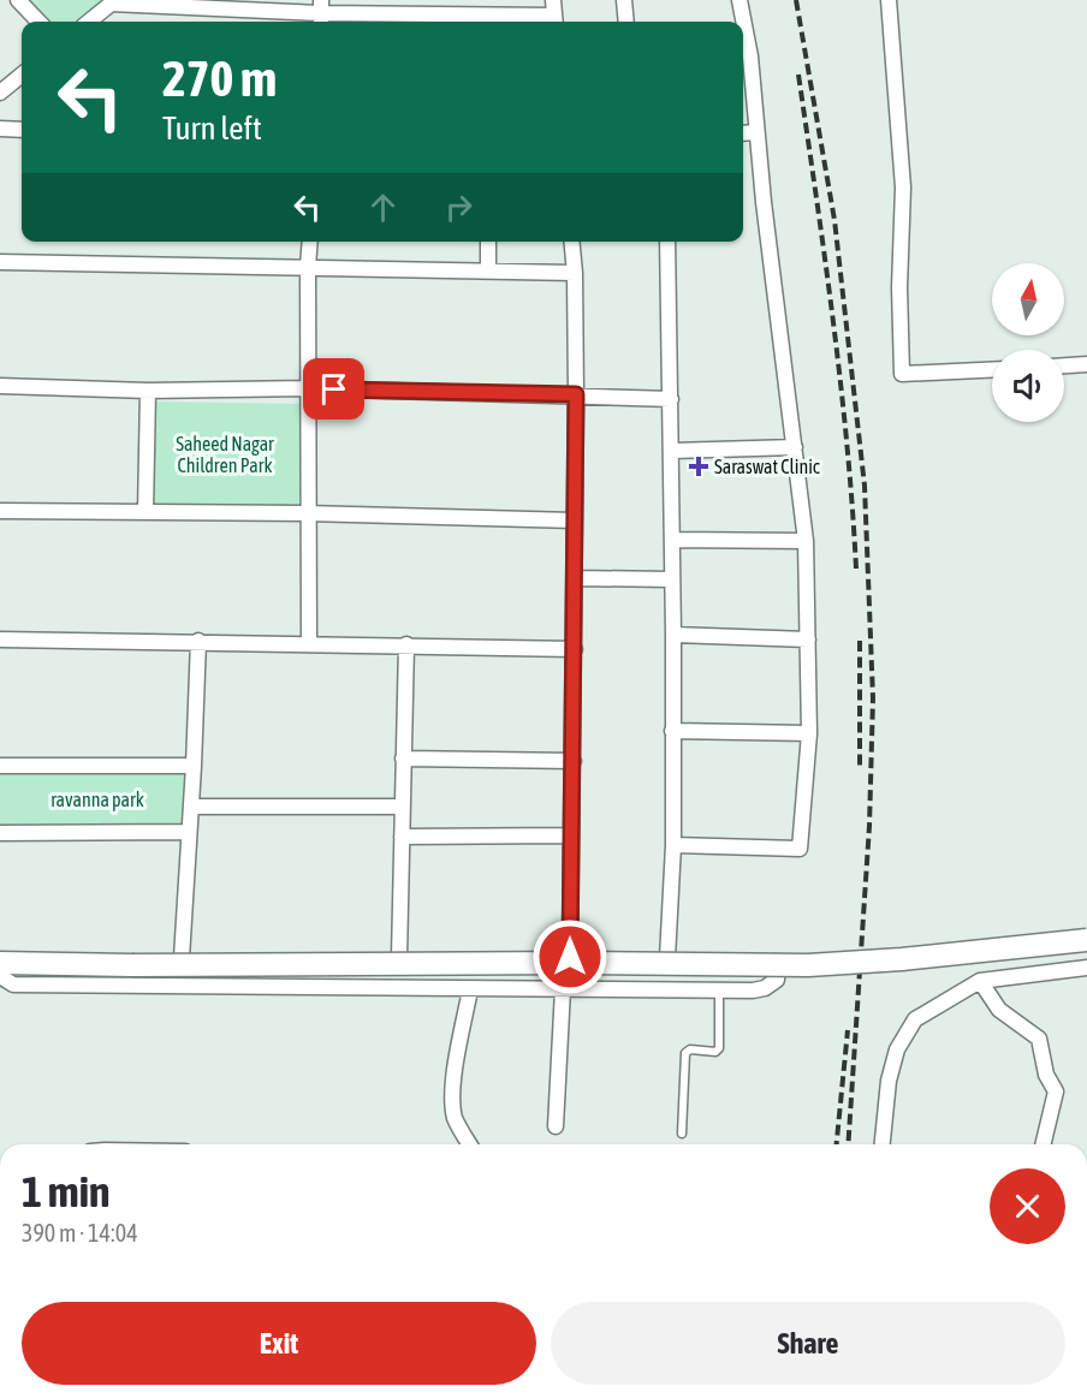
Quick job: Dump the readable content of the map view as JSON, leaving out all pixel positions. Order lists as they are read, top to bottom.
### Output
{
  "parks": ["Saheed Nagar Children Park", "ravanna park"],
  "places": {
    "health": ["Saraswat Clinic"]
  },
  "north": "top",
  "page": {
    "turn": ["270 m", "Turn left"],
    "heading": ["1 min", "390 m · 14:04"],
    "buttons": ["Exit", "Share"]
  }
}
